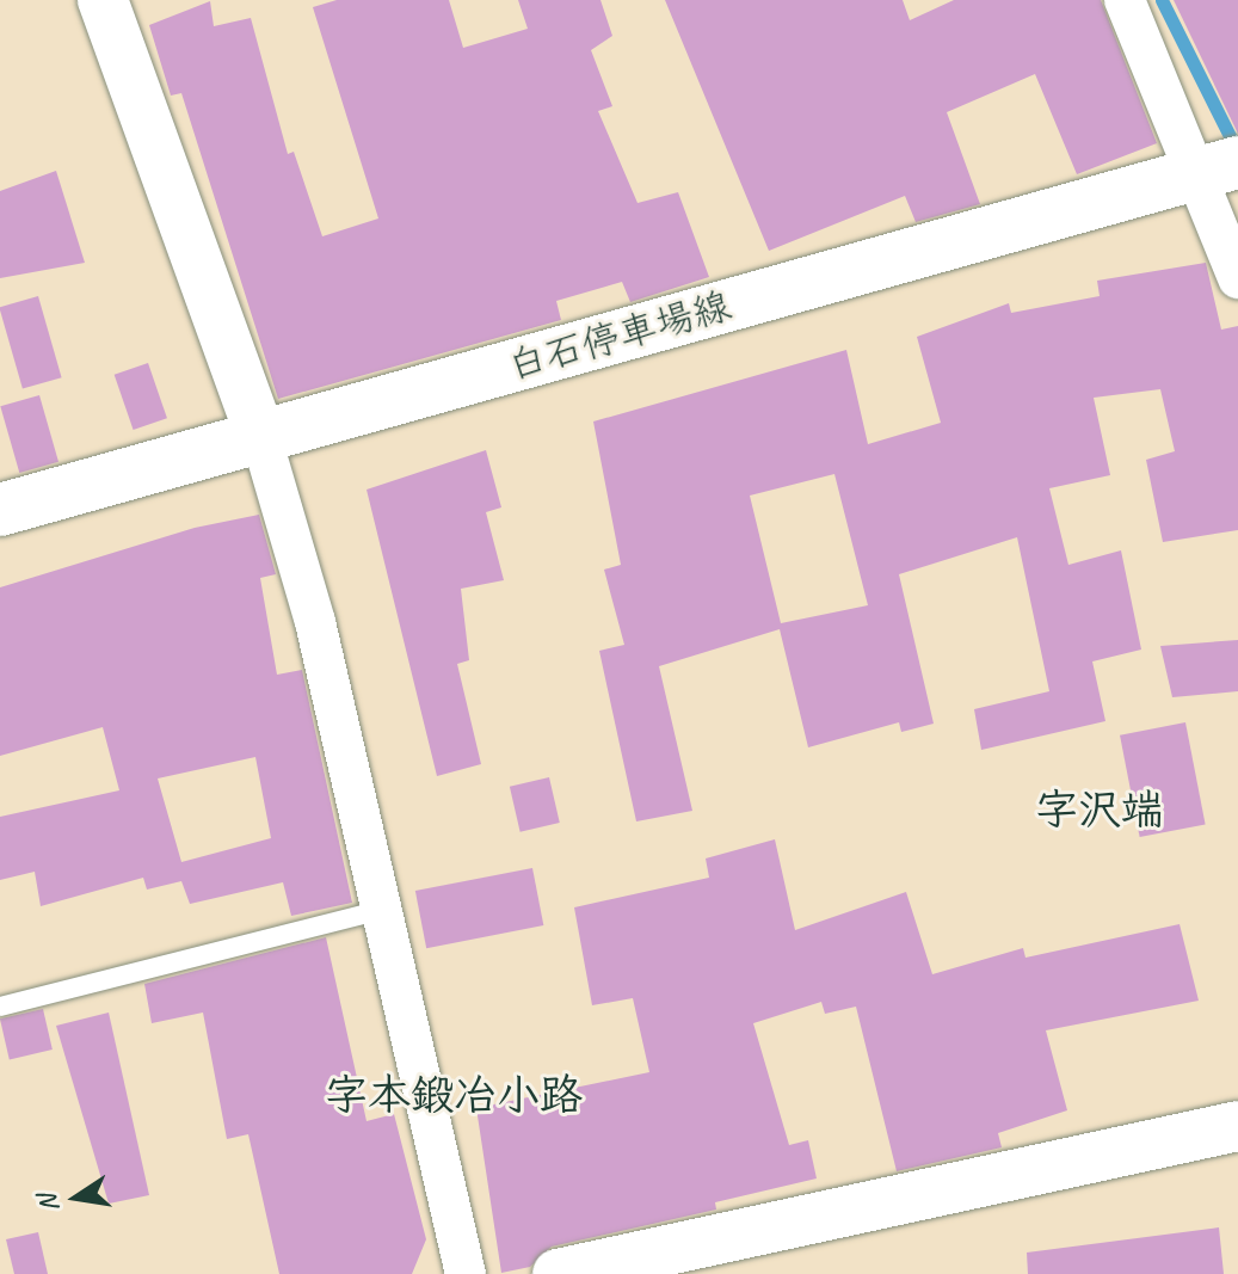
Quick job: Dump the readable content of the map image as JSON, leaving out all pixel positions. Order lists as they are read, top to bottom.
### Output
{
  "streets": {
    "main road": ["白石停車場線"]
  },
  "districts": ["字沢端", "字本鍛冶小路"],
  "north": "left"
}
